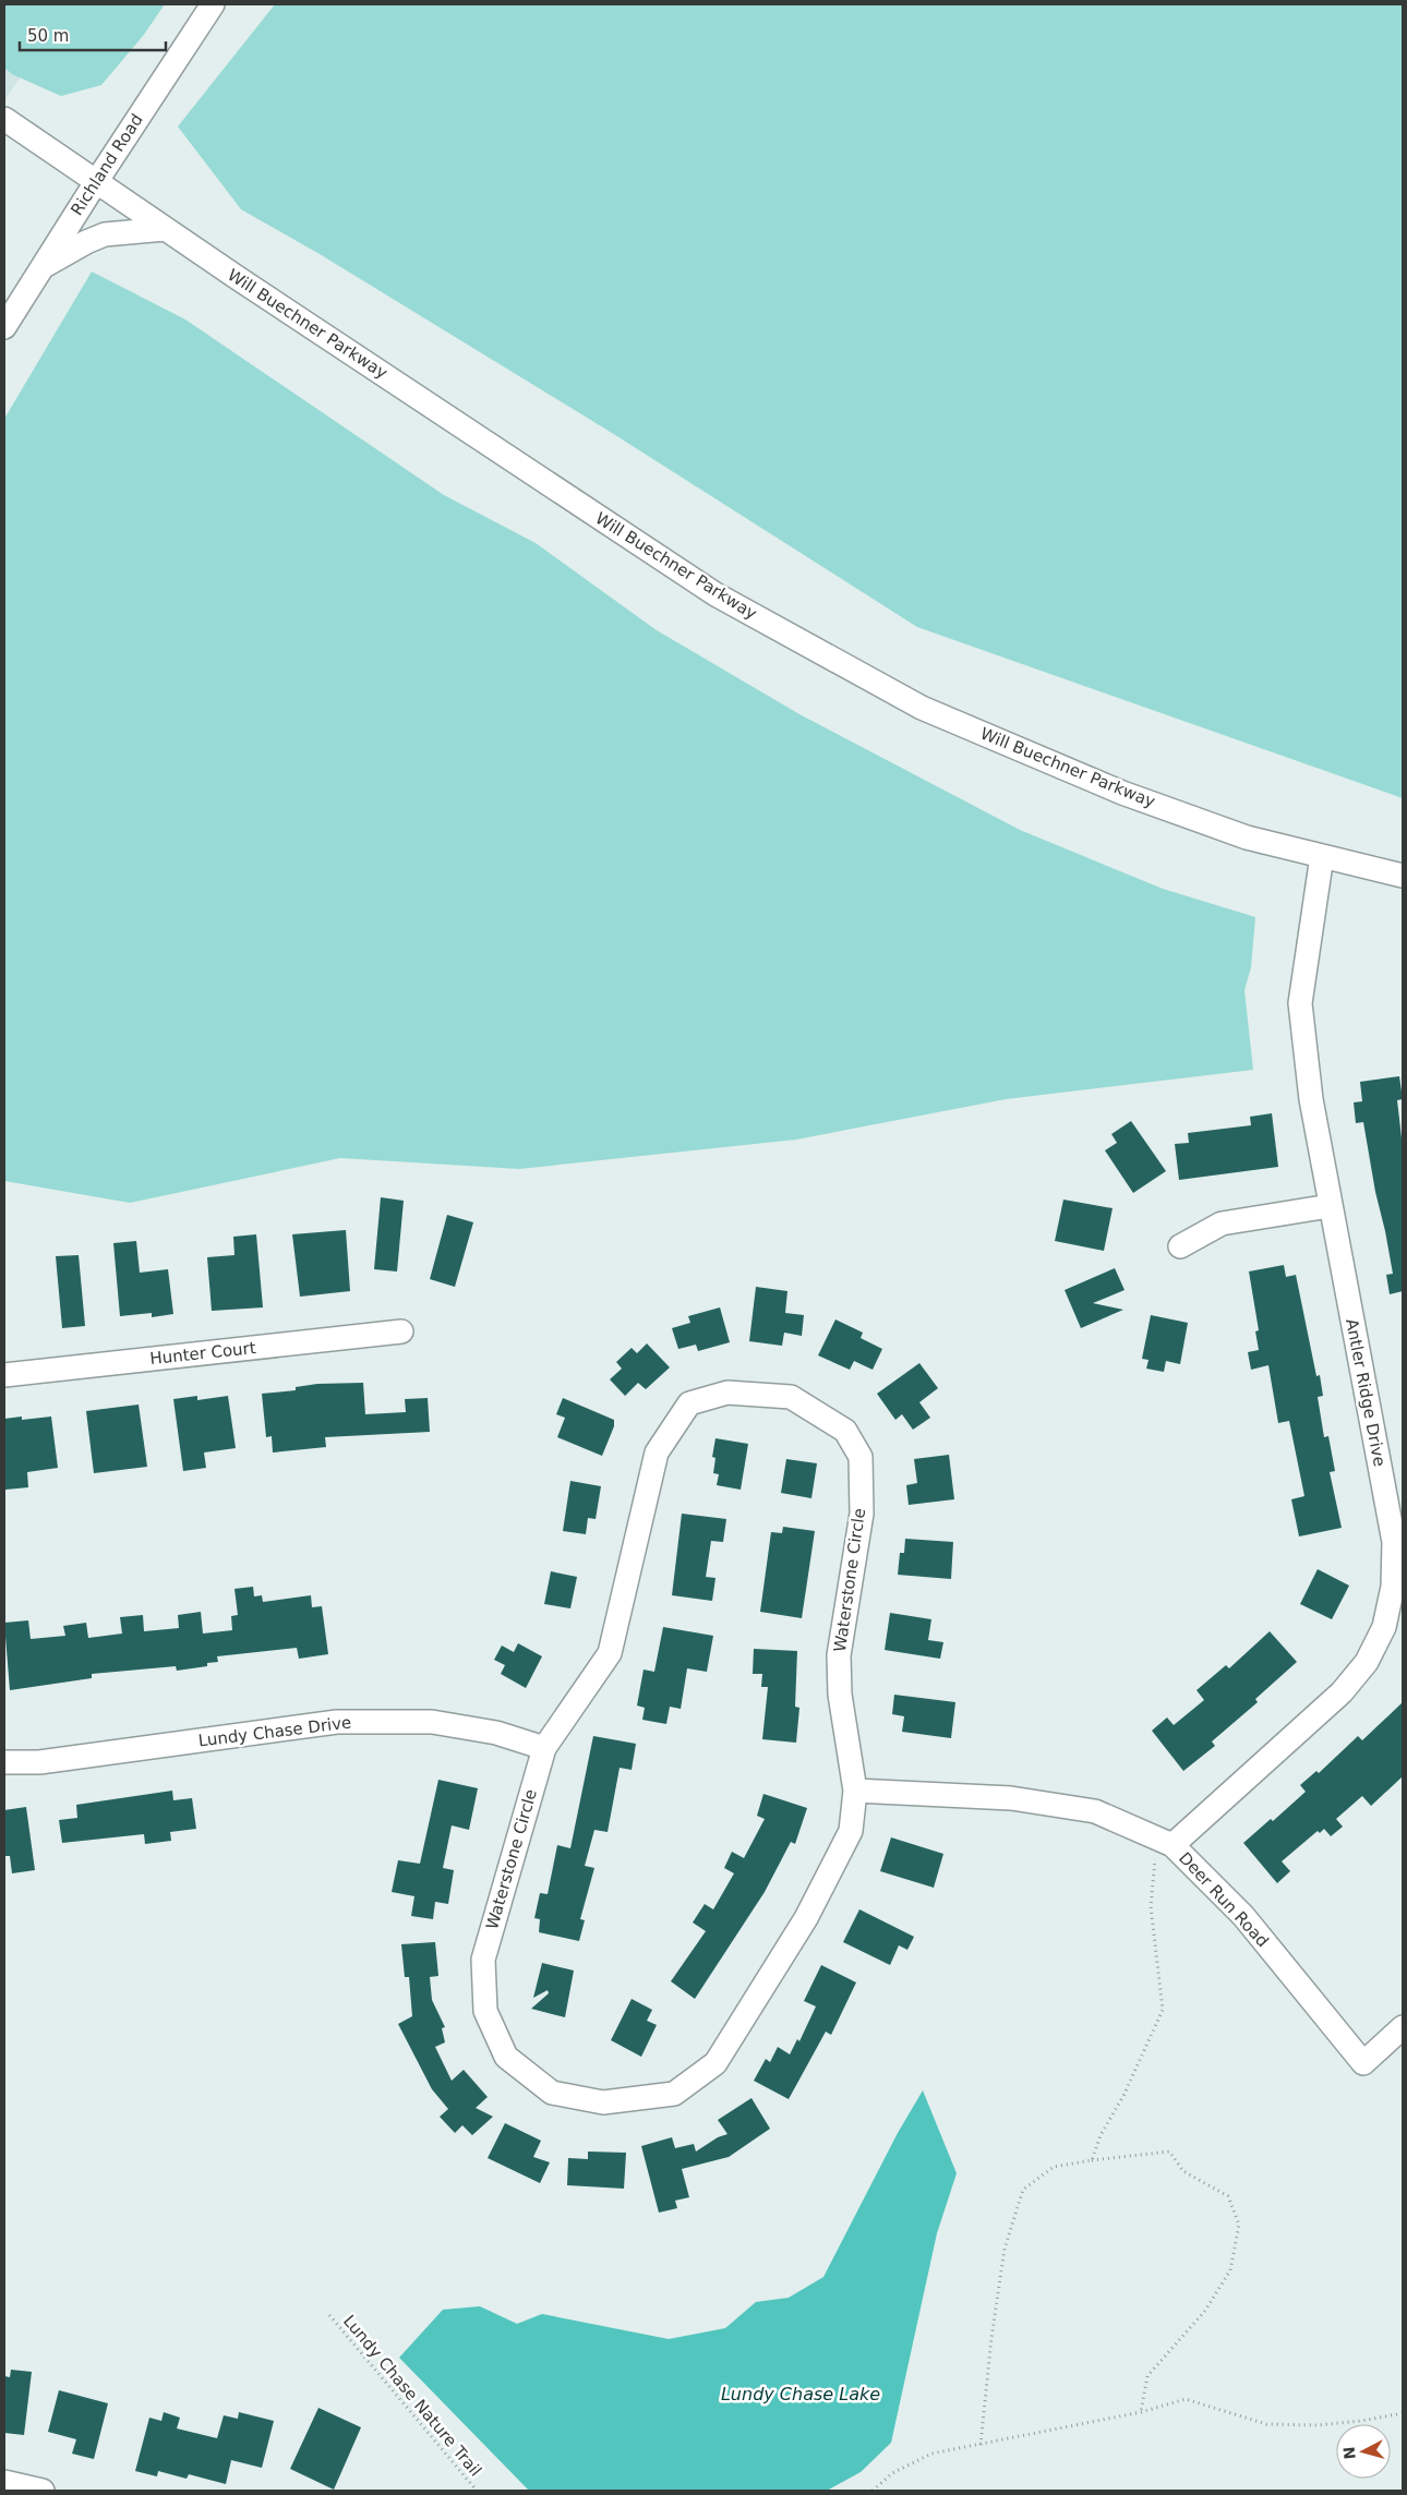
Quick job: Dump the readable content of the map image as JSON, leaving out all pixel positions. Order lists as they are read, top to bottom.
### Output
{
  "streets": {
    "street": [
      "Richland Road",
      "Will Buechner Parkway",
      "Hunter Court",
      "Antler Ridge Drive",
      "Waterstone Circle",
      "Lundy Chase Drive",
      "Deer Run Road"
    ],
    "path": ["Lundy Chase Nature Trail"]
  },
  "crossings": [
    ["Richland Road", "Will Buechner Parkway"],
    ["Will Buechner Parkway", "Antler Ridge Drive"],
    ["Antler Ridge Drive", "Deer Run Road"],
    ["Waterstone Circle", "Lundy Chase Drive"],
    ["Waterstone Circle", "Deer Run Road"]
  ],
  "water": ["Lundy Chase Lake"],
  "scale_bar": "50 m",
  "north": "left"
}
